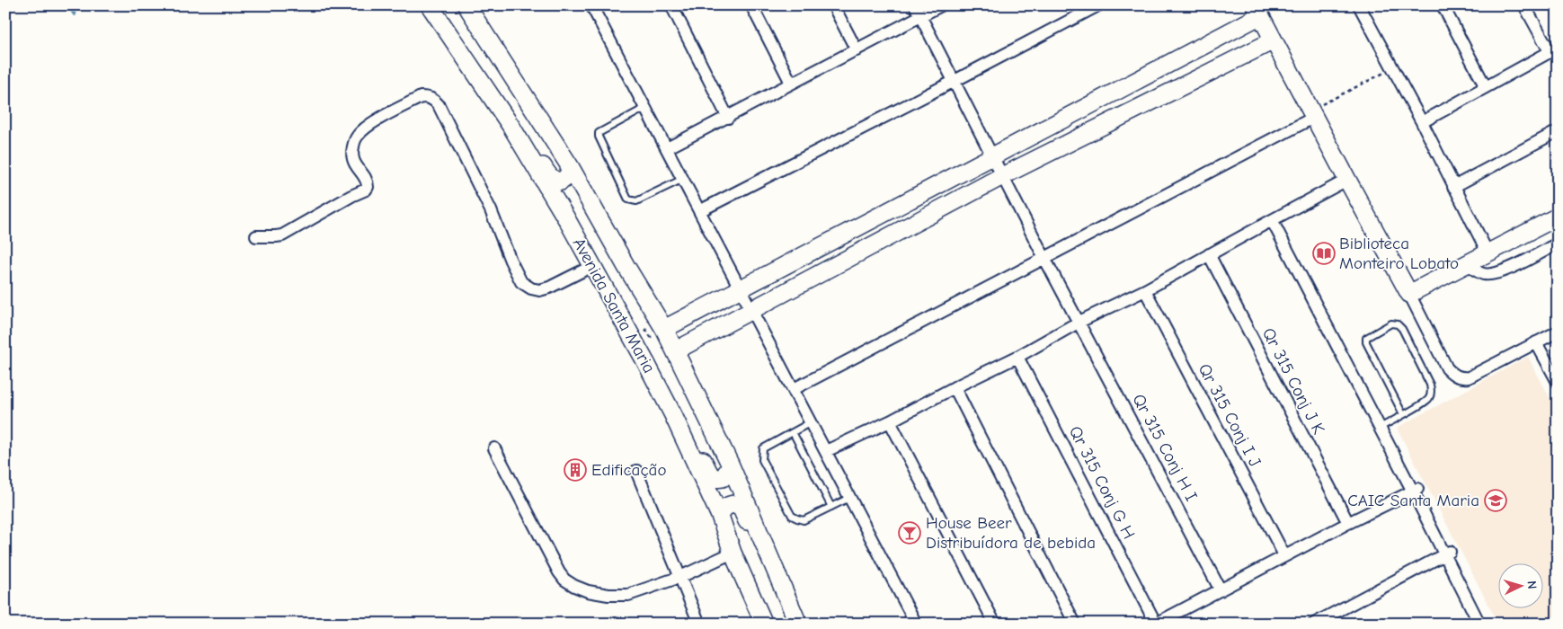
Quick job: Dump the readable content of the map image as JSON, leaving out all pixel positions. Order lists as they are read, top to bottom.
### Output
{
  "streets": {
    "main road": ["Avenida Santa Maria"],
    "street": [
      "Qr 315 Conj J K",
      "Qr 315 Conj I J",
      "Qr 315 Conj H I",
      "Qr 315 Conj G H"
    ]
  },
  "places": {
    "library": ["Biblioteca Monteiro Lobato"],
    "building": ["Edificação"],
    "school or university": ["CAIC Santa Maria"],
    "bar": ["House Beer Distribuídora de bebida"]
  },
  "north": "right"
}
